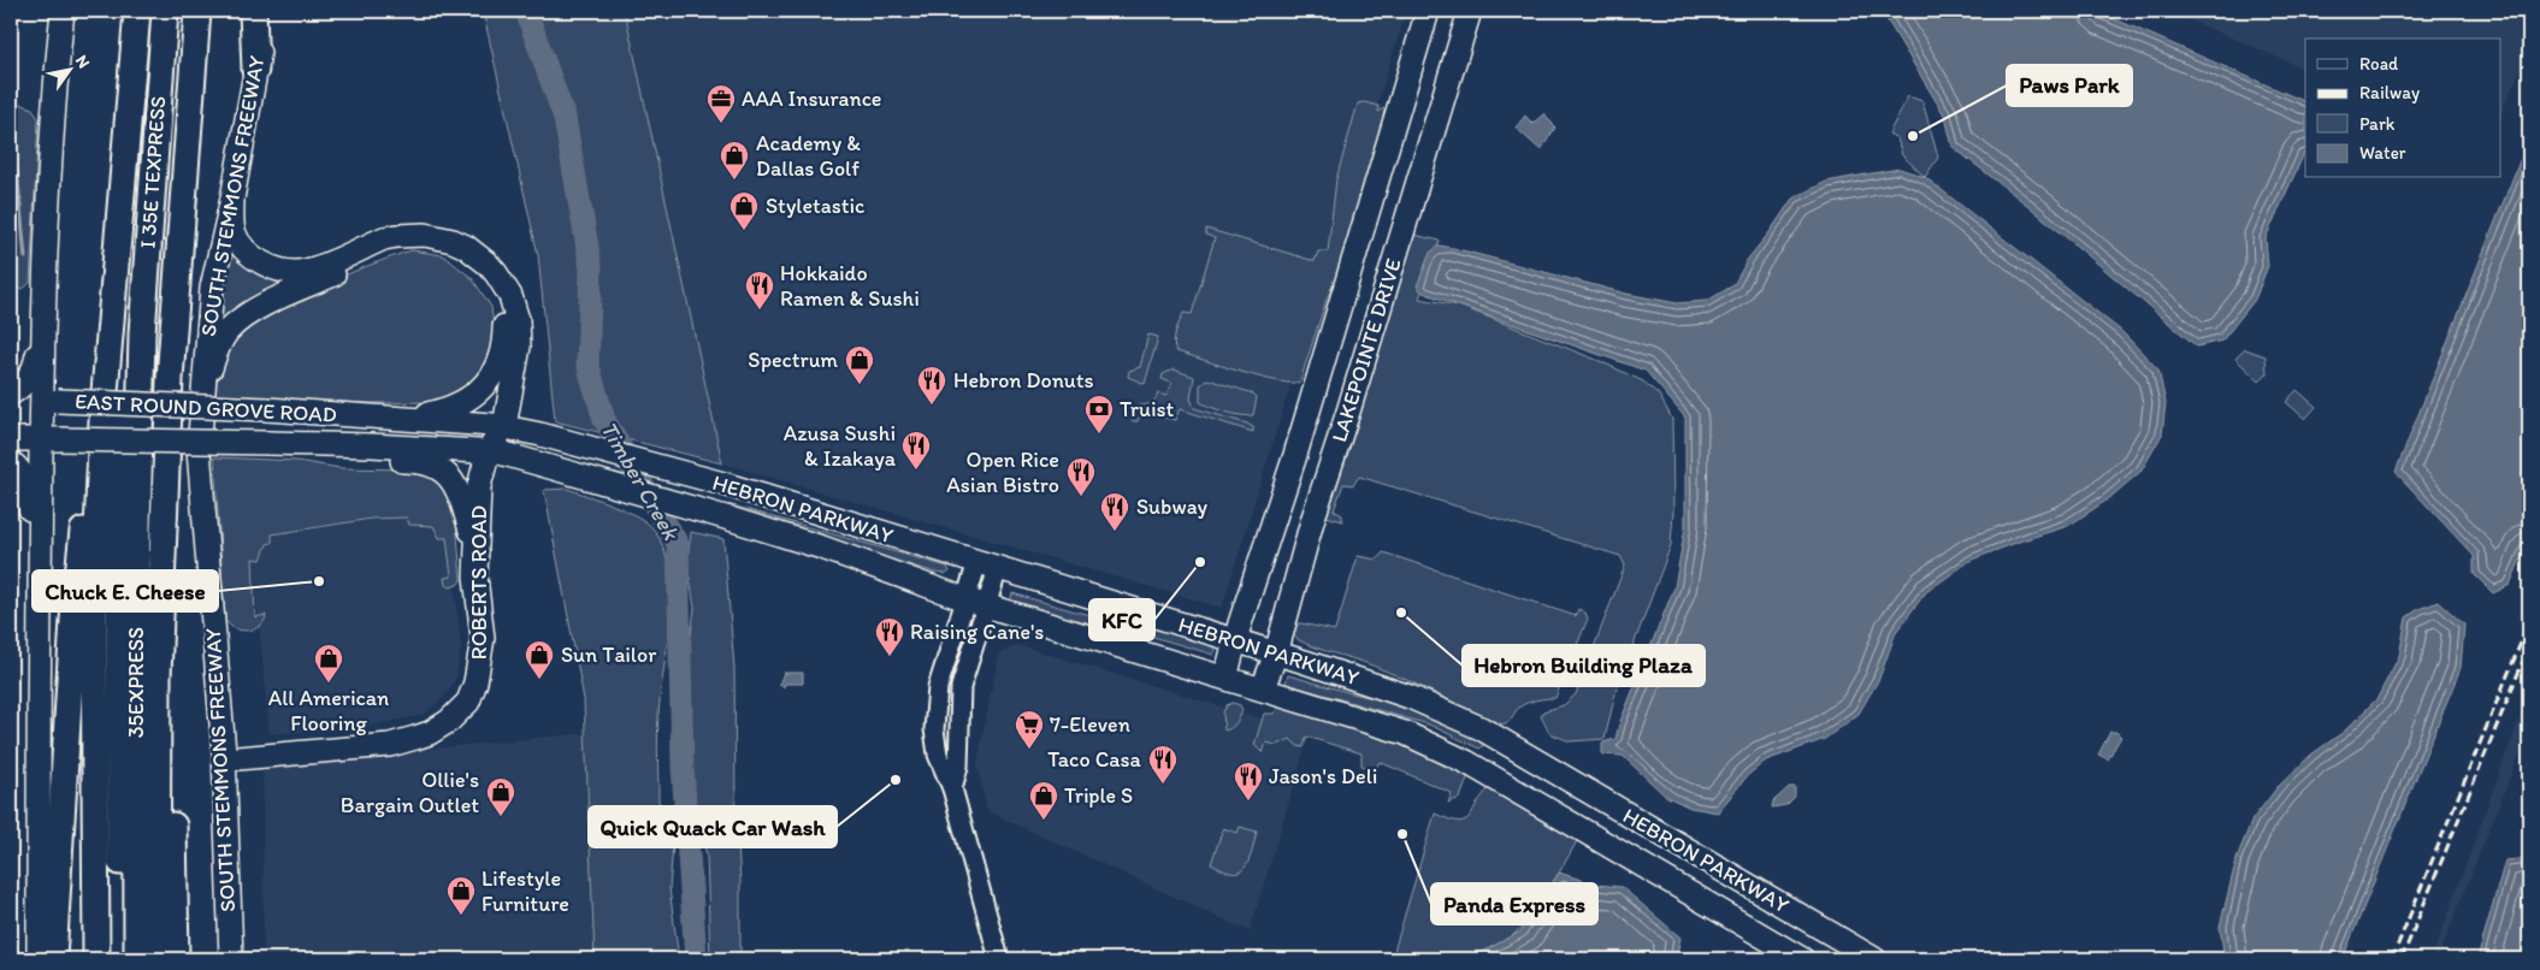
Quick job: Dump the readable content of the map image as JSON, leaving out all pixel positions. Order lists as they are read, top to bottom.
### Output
{
  "streets": {
    "highway": ["I 35E TEXPRESS", "SOUTH STEMMONS FREEWAY", "35EXPRESS"],
    "main road": [
      "LAKEPOINTE DRIVE",
      "EAST ROUND GROVE ROAD",
      "HEBRON PARKWAY",
      "ROBERTS ROAD"
    ]
  },
  "crossings": [
    ["I 35E TEXPRESS", "35EXPRESS"],
    ["SOUTH STEMMONS FREEWAY", "ROBERTS ROAD"],
    ["LAKEPOINTE DRIVE", "HEBRON PARKWAY"],
    ["EAST ROUND GROVE ROAD", "HEBRON PARKWAY"],
    ["HEBRON PARKWAY", "ROBERTS ROAD"]
  ],
  "water": ["Timber Creek"],
  "places": {
    "office": ["AAA Insurance"],
    "other": [
      "Paws Park",
      "KFC",
      "Chuck E. Cheese",
      "Hebron Building Plaza",
      "Quick Quack Car Wash",
      "Panda Express"
    ],
    "shop": [
      "Academy & Dallas Golf",
      "Styletastic",
      "Spectrum",
      "Sun Tailor",
      "All American Flooring",
      "Ollie's Bargain Outlet",
      "Triple S",
      "Lifestyle Furniture"
    ],
    "restaurant": [
      "Hokkaido Ramen & Sushi",
      "Hebron Donuts",
      "Azusa Sushi & Izakaya",
      "Open Rice Asian Bistro",
      "Subway",
      "Raising Cane's",
      "Taco Casa",
      "Jason's Deli"
    ],
    "bank": ["Truist"],
    "supermarket": ["7-Eleven"]
  },
  "legend": [
    "Road",
    "Railway",
    "Park",
    "Water"
  ],
  "north": "top right"
}
